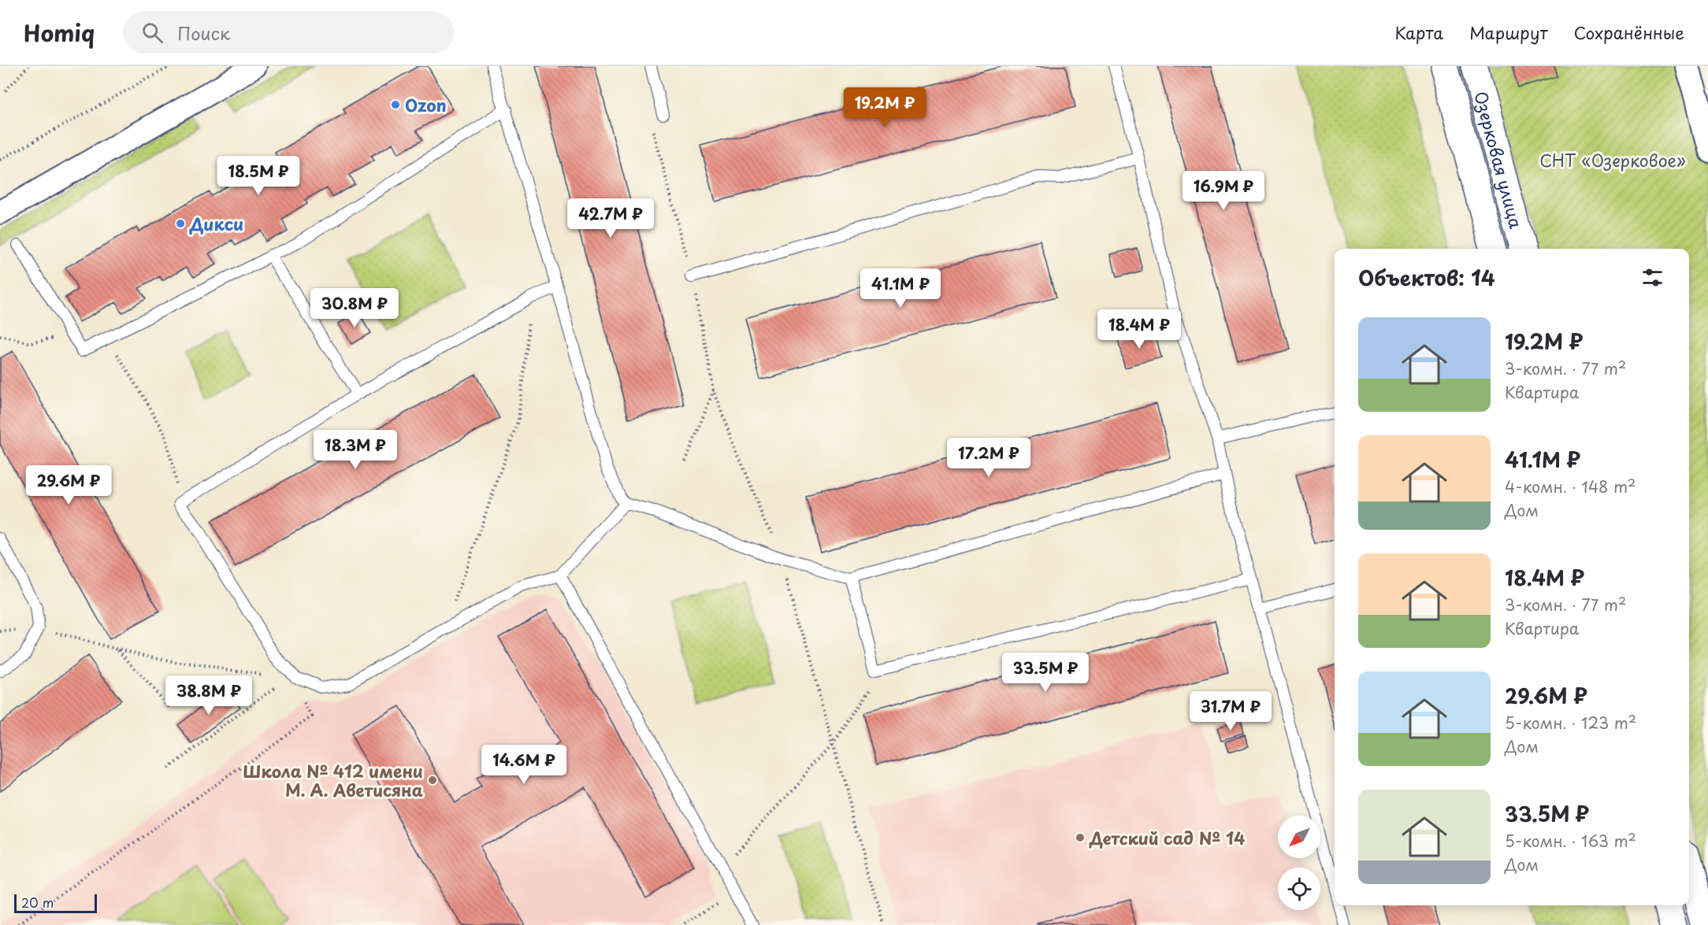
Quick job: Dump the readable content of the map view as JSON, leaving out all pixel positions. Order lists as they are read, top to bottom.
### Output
{
  "streets": {
    "street": ["Озерковая улица"]
  },
  "parks": ["СНТ «Озерковое»"],
  "places": [
    "Ozon",
    "Дикси",
    "Школа № 412 имени М. А. Аветисяна",
    "Детский сад № 14"
  ],
  "scale_bar": "20 m",
  "north": "bottom left",
  "page": {
    "header": "Homiq",
    "search": "Поиск",
    "nav": ["Карта", "Маршрут", "Сохранённые"],
    "price": [
      "19.2M ₽",
      "18.5M ₽",
      "16.9M ₽",
      "42.7M ₽",
      "41.1M ₽",
      "30.8M ₽",
      "18.4M ₽",
      "18.3M ₽",
      "17.2M ₽",
      "29.6M ₽",
      "33.5M ₽",
      "38.8M ₽",
      "31.7M ₽",
      "14.6M ₽"
    ],
    "heading": "Объектов: 14",
    "list": [
      {
        "name": "19.2M ₽",
        "note": "3-комн. · 77 m² · Квартира"
      },
      {
        "name": "41.1M ₽",
        "note": "4-комн. · 148 m² · Дом"
      },
      {
        "name": "18.4M ₽",
        "note": "3-комн. · 77 m² · Квартира"
      },
      {
        "name": "29.6M ₽",
        "note": "5-комн. · 123 m² · Дом"
      },
      {
        "name": "33.5M ₽",
        "note": "5-комн. · 163 m² · Дом"
      }
    ],
    "scale": "20 m"
  }
}
